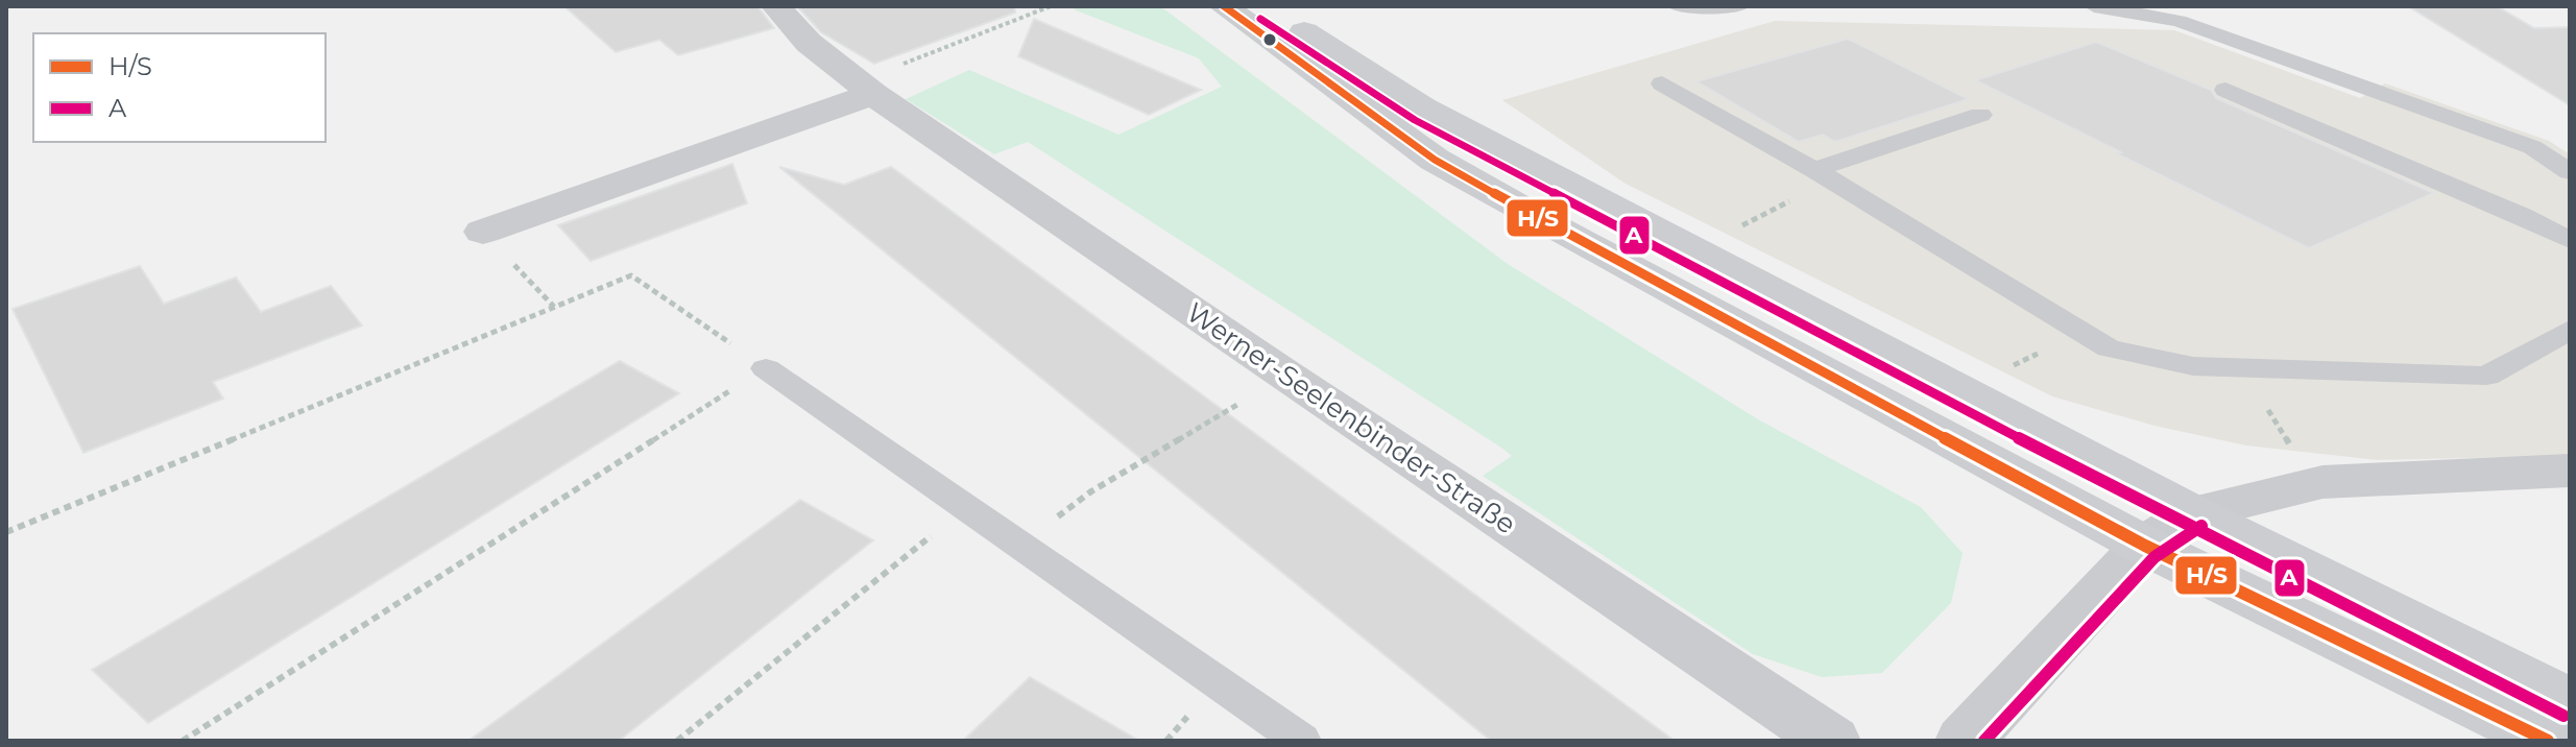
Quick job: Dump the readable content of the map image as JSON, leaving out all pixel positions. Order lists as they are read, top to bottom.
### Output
{
  "streets": {
    "street": ["Werner-Seelenbinder-Straße"]
  },
  "lines": ["transit line H/S", "transit line A"],
  "legend": ["H/S", "A"]
}
